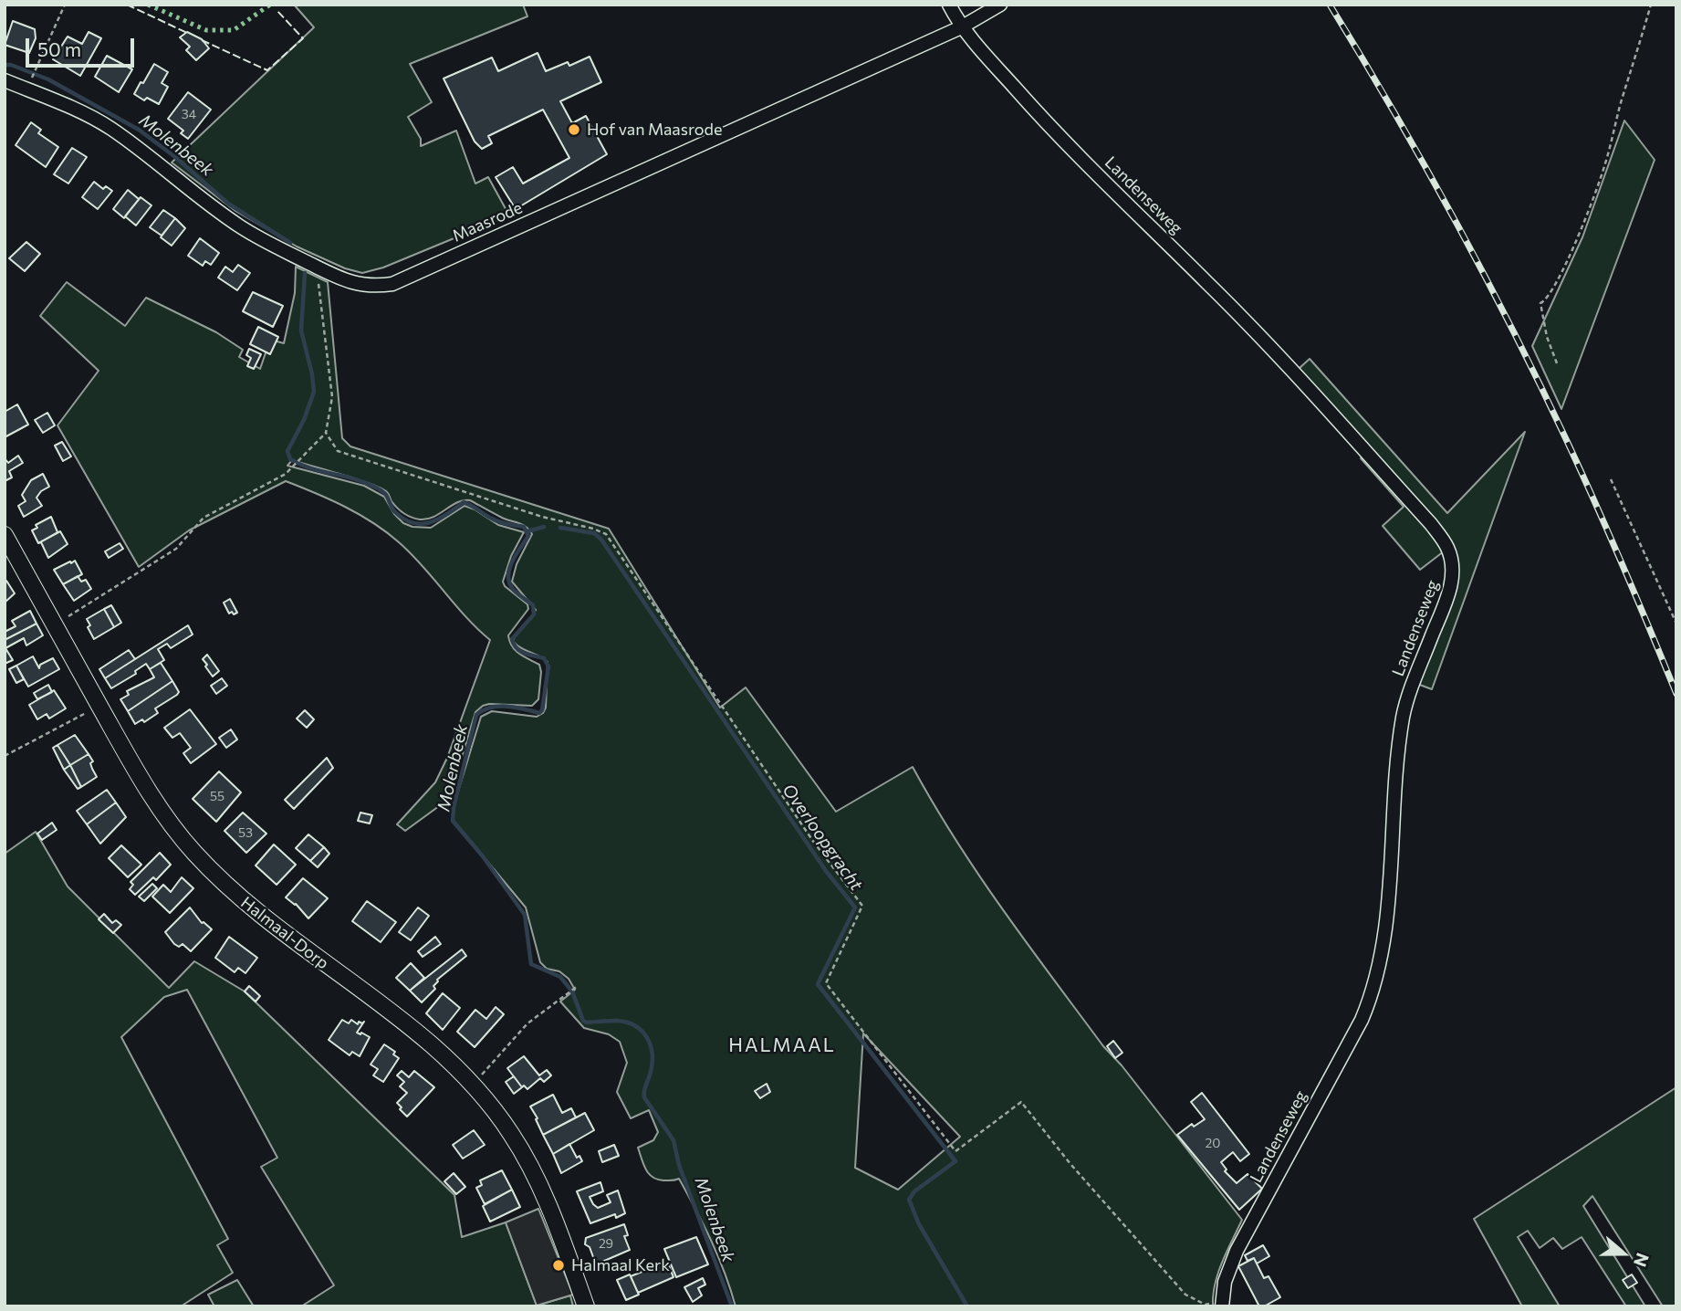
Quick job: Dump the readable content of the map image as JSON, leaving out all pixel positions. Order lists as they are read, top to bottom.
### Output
{
  "streets": {
    "street": ["Landenseweg", "Maasrode", "Halmaal-Dorp"]
  },
  "crossings": [
    ["Landenseweg", "Maasrode"]
  ],
  "districts": ["HALMAAL"],
  "water": ["Molenbeek", "Overloopgracht"],
  "places": ["Hof van Maasrode", "Halmaal Kerk"],
  "house_numbers": [
    "34",
    "55",
    "53",
    "20",
    "29"
  ],
  "scale_bar": "50 m",
  "north": "right"
}
